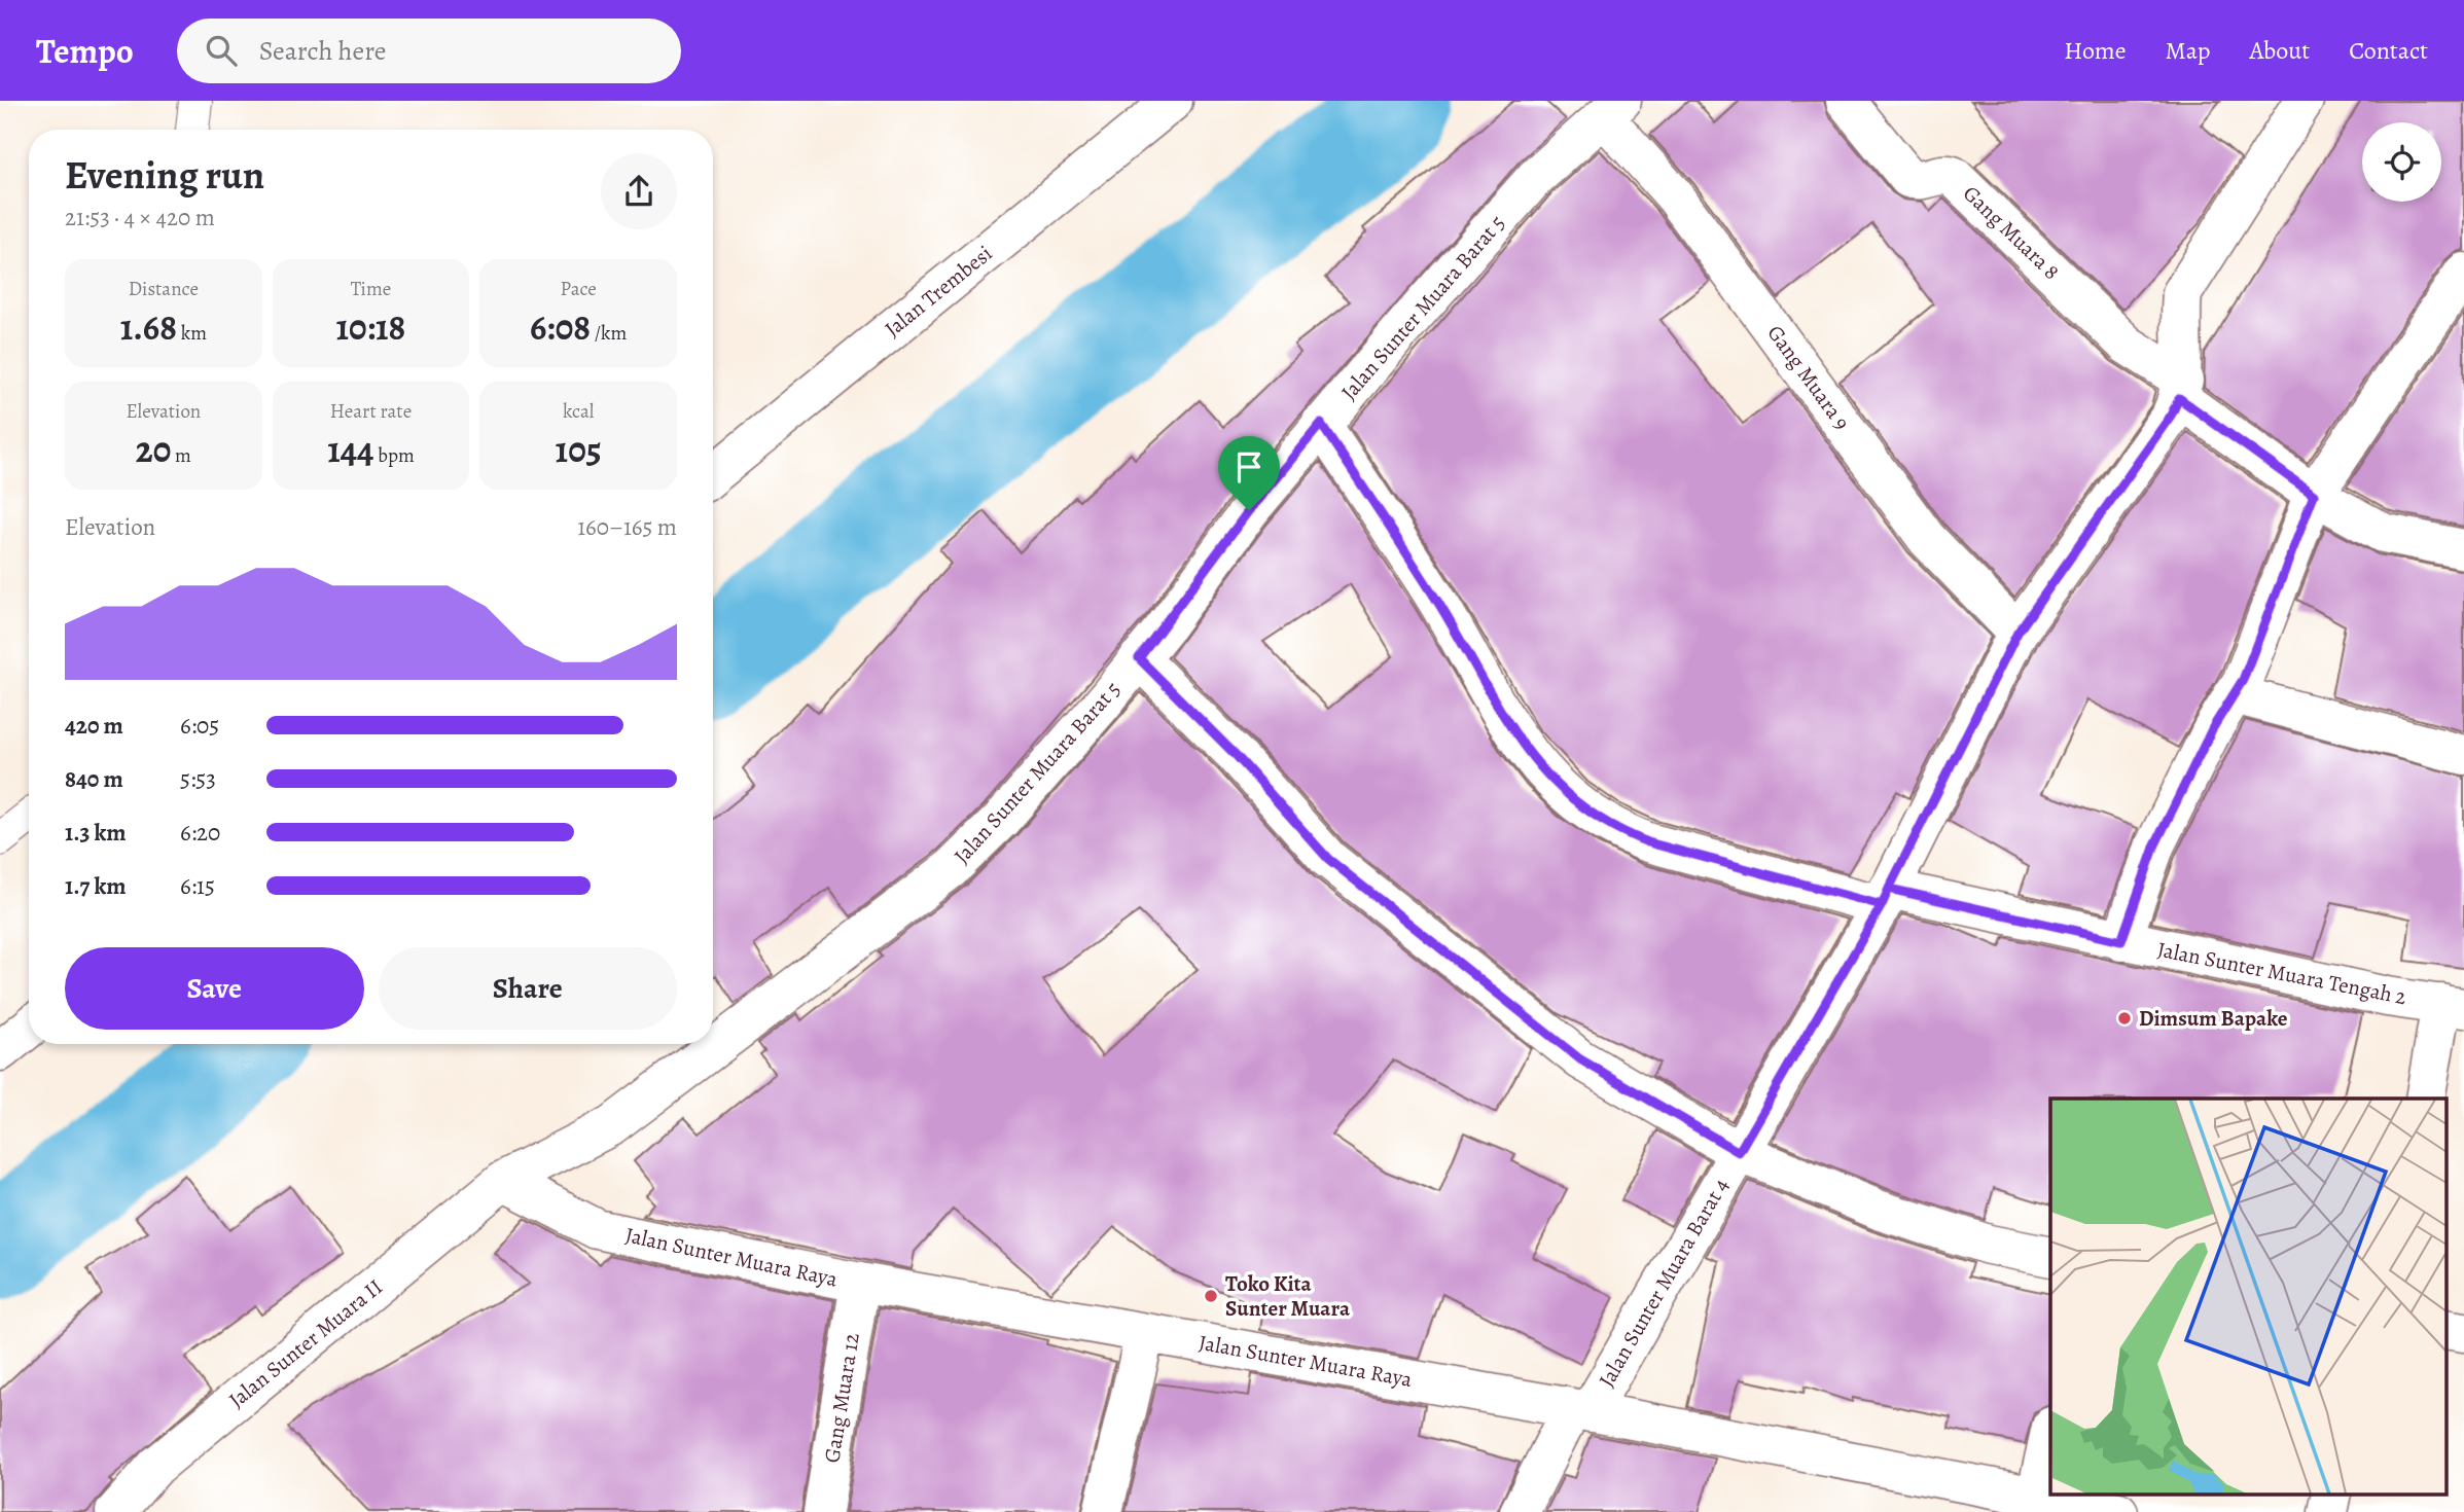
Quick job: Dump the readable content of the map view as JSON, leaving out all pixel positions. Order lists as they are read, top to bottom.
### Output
{
  "streets": {
    "street": [
      "Gang Muara 8",
      "Jalan Trembesi",
      "Jalan Sunter Muara Barat 5",
      "Gang Muara 9",
      "Jalan Sunter Muara Tengah 2",
      "Jalan Sunter Muara Raya",
      "Jalan Sunter Muara Barat 4",
      "Jalan Sunter Muara II",
      "Gang Muara 12"
    ]
  },
  "crossings": [
    ["Gang Muara 8", "Jalan Sunter Muara Barat 4"],
    ["Jalan Sunter Muara Barat 5", "Gang Muara 9"],
    ["Jalan Sunter Muara Barat 5", "Jalan Sunter Muara Tengah 2"],
    ["Jalan Sunter Muara Barat 5", "Jalan Sunter Muara Raya"],
    ["Jalan Sunter Muara Barat 5", "Jalan Sunter Muara II"],
    ["Gang Muara 9", "Jalan Sunter Muara Barat 4"],
    ["Jalan Sunter Muara Tengah 2", "Jalan Sunter Muara Barat 4"],
    ["Jalan Sunter Muara Raya", "Jalan Sunter Muara Barat 4"],
    ["Jalan Sunter Muara Raya", "Jalan Sunter Muara II"],
    ["Jalan Sunter Muara Raya", "Gang Muara 12"]
  ],
  "places": ["Dimsum Bapake", "Toko Kita Sunter Muara"],
  "page": {
    "header": "Tempo",
    "search": "Search here",
    "nav": [
      "Home",
      "Map",
      "About",
      "Contact"
    ],
    "heading": ["Evening run", "21:53 · 4 × 420 m"],
    "stats": [
      ["Distance", "1.68 km"],
      ["Time", "10:18"],
      ["Pace", "6:08 /km"],
      ["Elevation", "20 m"],
      ["Heart rate", "144 bpm"],
      ["kcal", "105"]
    ],
    "chart": ["Elevation", "160–165 m"],
    "list": [
      {
        "name": "420 m",
        "note": "6:05"
      },
      {
        "name": "840 m",
        "note": "5:53"
      },
      {
        "name": "1.3 km",
        "note": "6:20"
      },
      {
        "name": "1.7 km",
        "note": "6:15"
      }
    ],
    "buttons": ["Save", "Share"]
  }
}
